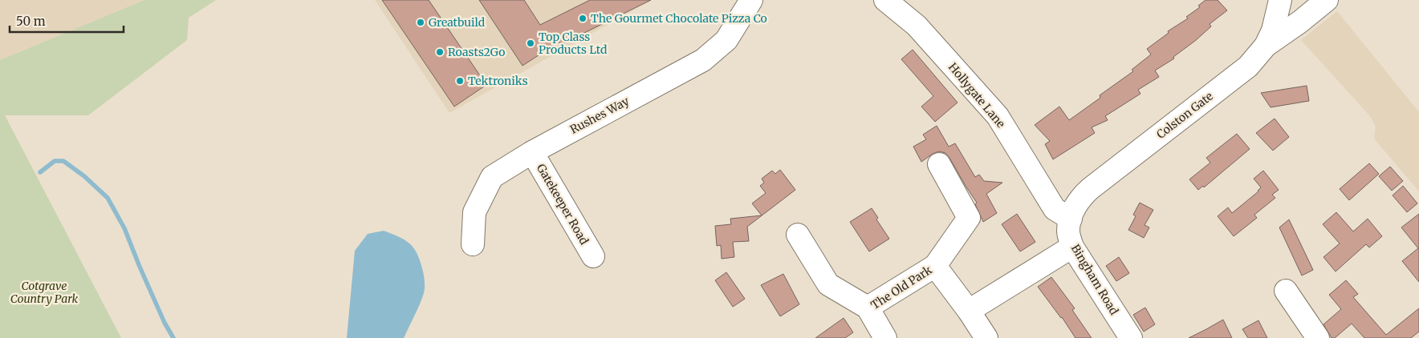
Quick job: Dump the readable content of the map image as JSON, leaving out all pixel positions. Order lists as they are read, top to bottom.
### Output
{
  "streets": {
    "street": [
      "Hollygate Lane",
      "Rushes Way",
      "Colston Gate",
      "Gatekeeper Road",
      "Bingham Road",
      "The Old Park"
    ]
  },
  "crossings": [
    ["Hollygate Lane", "Colston Gate"],
    ["Hollygate Lane", "Bingham Road"],
    ["Rushes Way", "Gatekeeper Road"],
    ["Colston Gate", "Bingham Road"]
  ],
  "parks": ["Cotgrave Country Park"],
  "places": [
    "The Gourmet Chocolate Pizza Co",
    "Greatbuild",
    "Top Class Products Ltd",
    "Roasts2Go",
    "Tektroniks"
  ],
  "scale_bar": "50 m"
}
